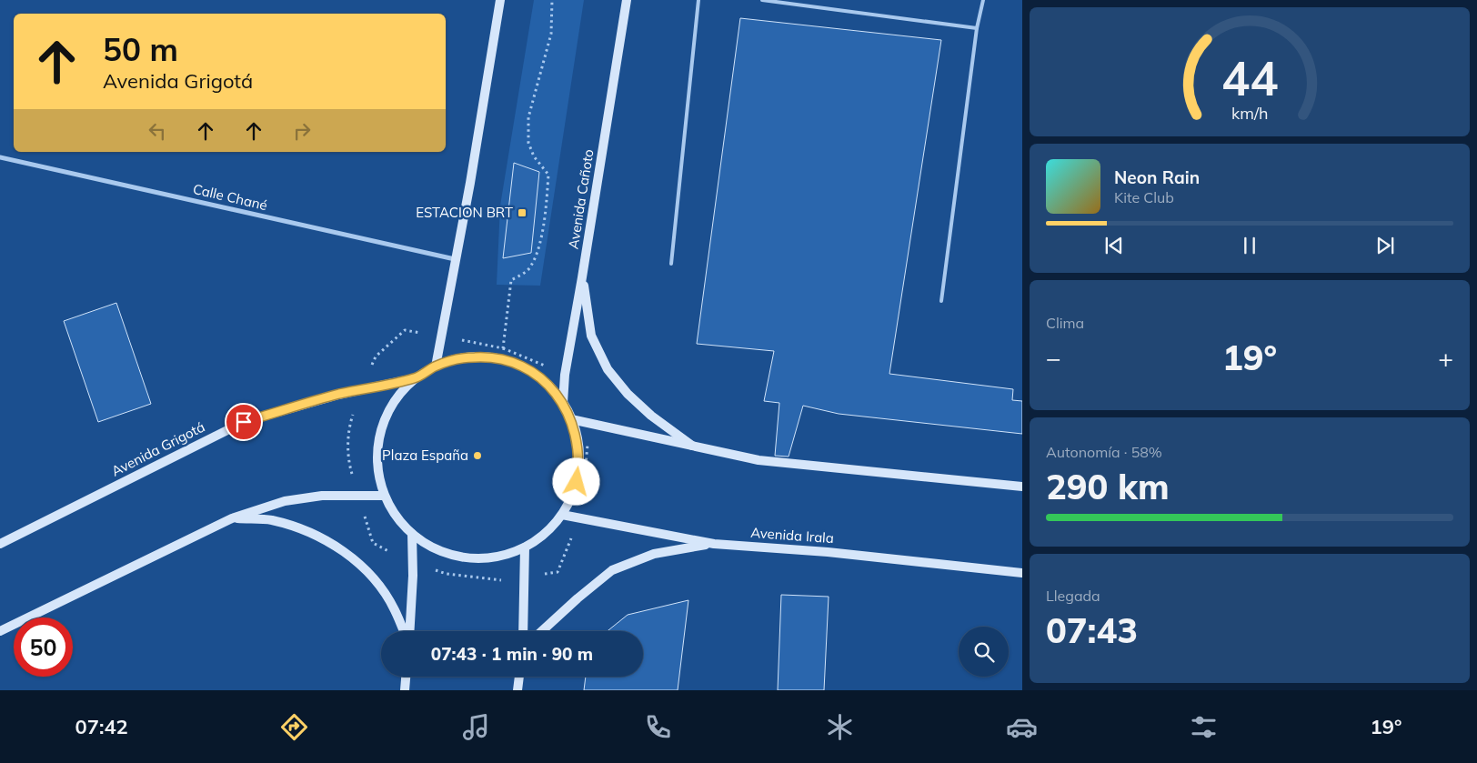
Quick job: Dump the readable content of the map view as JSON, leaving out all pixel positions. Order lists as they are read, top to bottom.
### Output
{
  "streets": {
    "main road": ["Avenida Cañoto", "Avenida Grigotá", "Avenida Irala"],
    "street": ["Calle Chané"]
  },
  "places": {
    "transit": ["ESTACION BRT"],
    "other": ["Plaza España"]
  },
  "page": {
    "turn": ["50 m", "Avenida Grigotá"],
    "song": ["Neon Rain", "Kite Club"],
    "tile": [
      "Clima",
      ["Autonomía · 58%", "290 km"],
      ["Llegada", "07:43"]
    ],
    "heat": ["−", "19°", "+"],
    "limit": "50",
    "trip": "07:43 · 1 min · 90 m",
    "tabs": ["07:42", "19°"],
    "gauge": ["44", "km/h"]
  }
}
